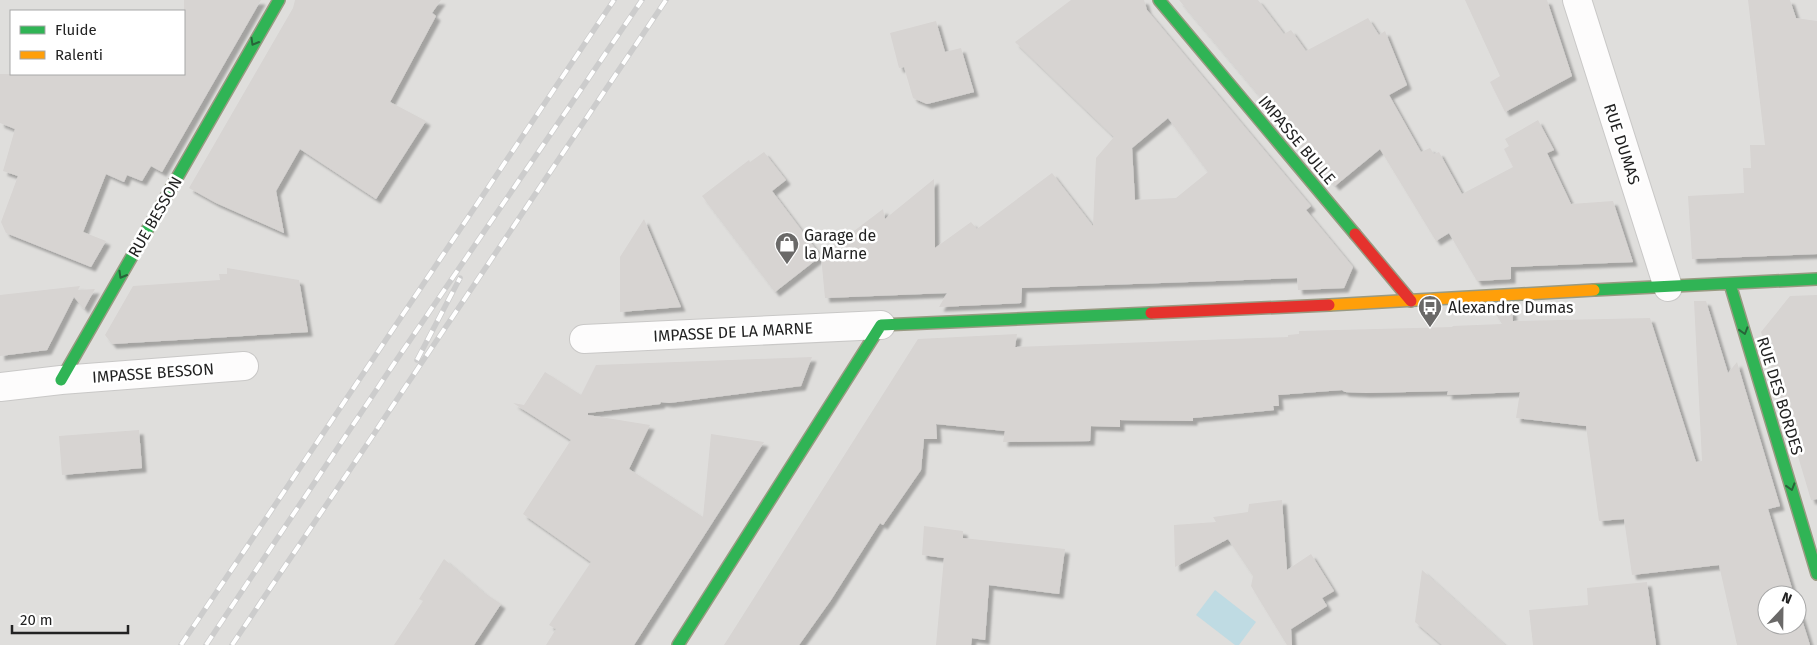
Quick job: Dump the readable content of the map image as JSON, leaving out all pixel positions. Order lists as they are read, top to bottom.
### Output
{
  "streets": {
    "main road": ["IMPASSE BULLE", "RUE BESSON", "RUE DES BORDES"],
    "street": ["RUE DUMAS", "IMPASSE DE LA MARNE", "IMPASSE BESSON"]
  },
  "crossings": [
    ["RUE BESSON", "IMPASSE BESSON"]
  ],
  "one_way": ["RUE BESSON", "RUE DES BORDES"],
  "places": {
    "shop": ["Garage de la Marne"],
    "bus stop": ["Alexandre Dumas"]
  },
  "legend": ["Fluide", "Ralenti"],
  "scale_bar": "20 m",
  "north": "top"
}
